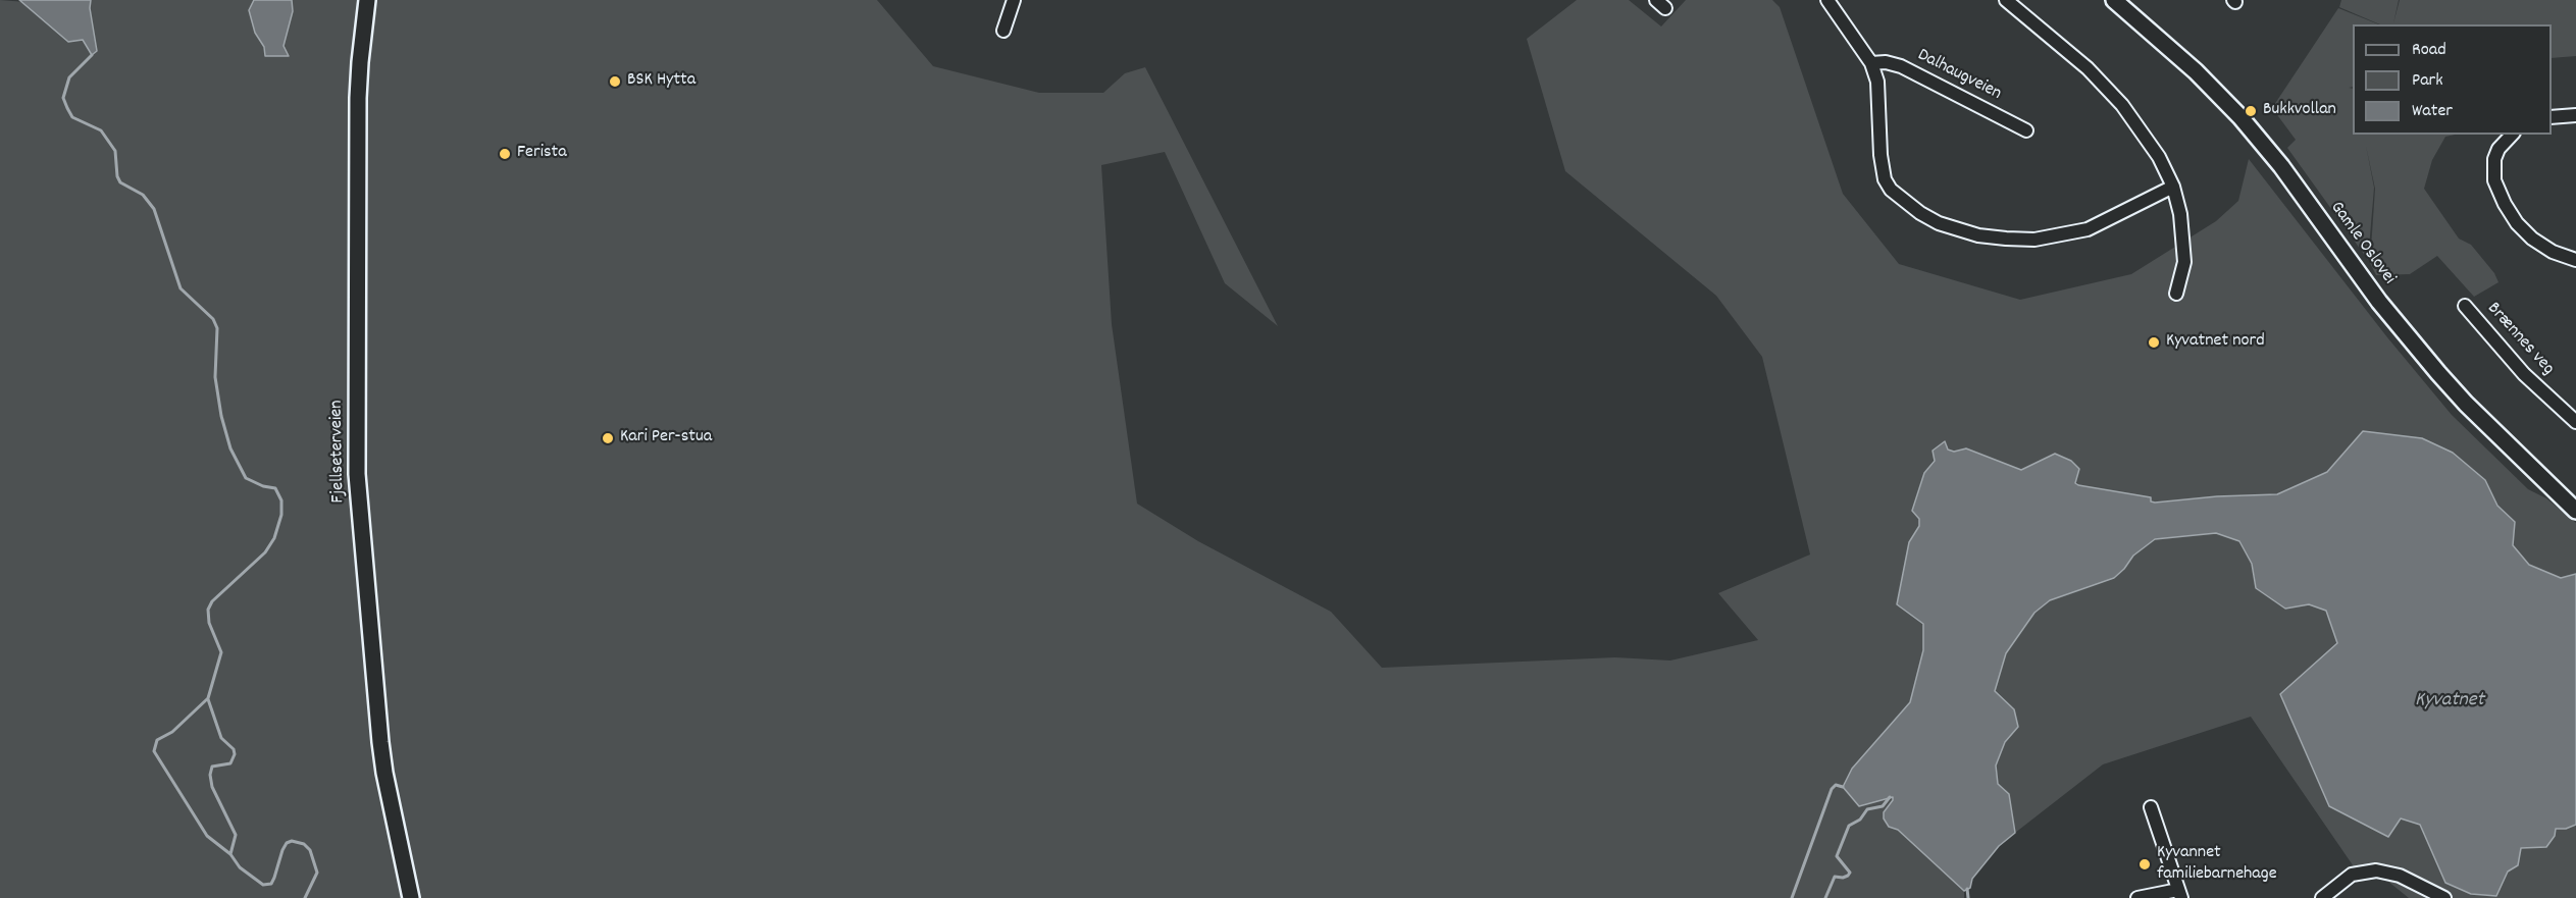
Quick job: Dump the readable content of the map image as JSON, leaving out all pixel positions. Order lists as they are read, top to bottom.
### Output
{
  "streets": {
    "street": [
      "Dalhaugveien",
      "Gamle Oslovei",
      "Brænnes veg",
      "Fjellseterveien"
    ]
  },
  "water": ["Kyvatnet"],
  "places": [
    "BSK Hytta",
    "Bukkvollan",
    "Ferista",
    "Kyvatnet nord",
    "Kari Per-stua",
    "Kyvannet familiebarnehage"
  ],
  "legend": ["Road", "Park", "Water"]
}
